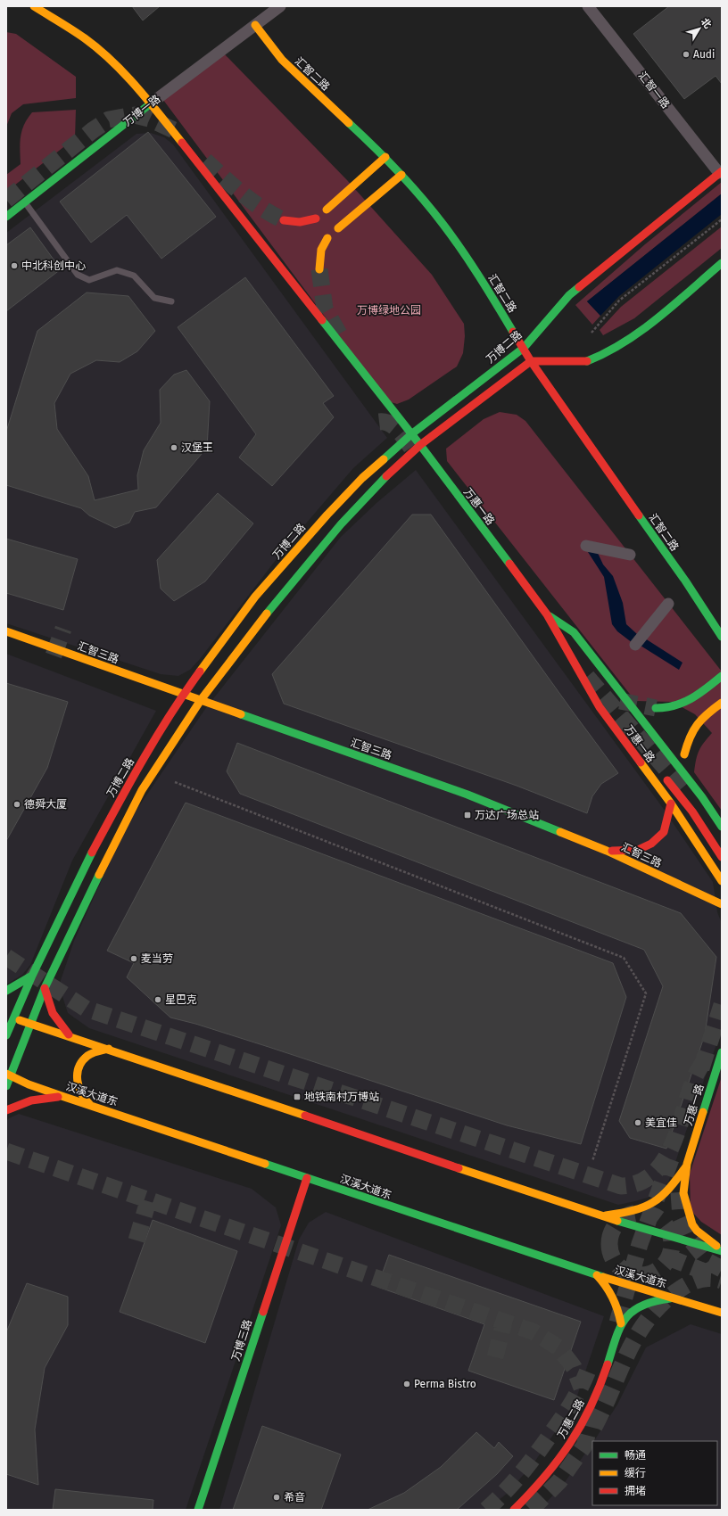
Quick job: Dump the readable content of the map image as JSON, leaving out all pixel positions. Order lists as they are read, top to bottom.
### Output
{
  "streets": {
    "street": [
      "汇智二路",
      "汇智一路",
      "万博一路",
      "万博二路",
      "万惠一路",
      "汇智三路",
      "汉溪大道东",
      "万博三路",
      "万惠二路"
    ]
  },
  "crossings": [
    ["汇智二路", "万博一路"],
    ["汇智二路", "万博二路"],
    ["汇智一路", "万博二路"],
    ["万博一路", "万惠一路"],
    ["万博二路", "万惠一路"],
    ["万博二路", "汇智三路"],
    ["汉溪大道东", "万博三路"]
  ],
  "parks": ["万博绿地公园"],
  "places": {
    "other": [
      "Audi",
      "中北科创中心",
      "汉堡王",
      "德舜大厦",
      "麦当劳",
      "星巴克",
      "美宜佳",
      "Perma Bistro",
      "希音"
    ],
    "transit": ["万达广场总站", "地铁南村万博站"]
  },
  "legend": ["畅通", "缓行", "拥堵"],
  "north": "top right"
}
